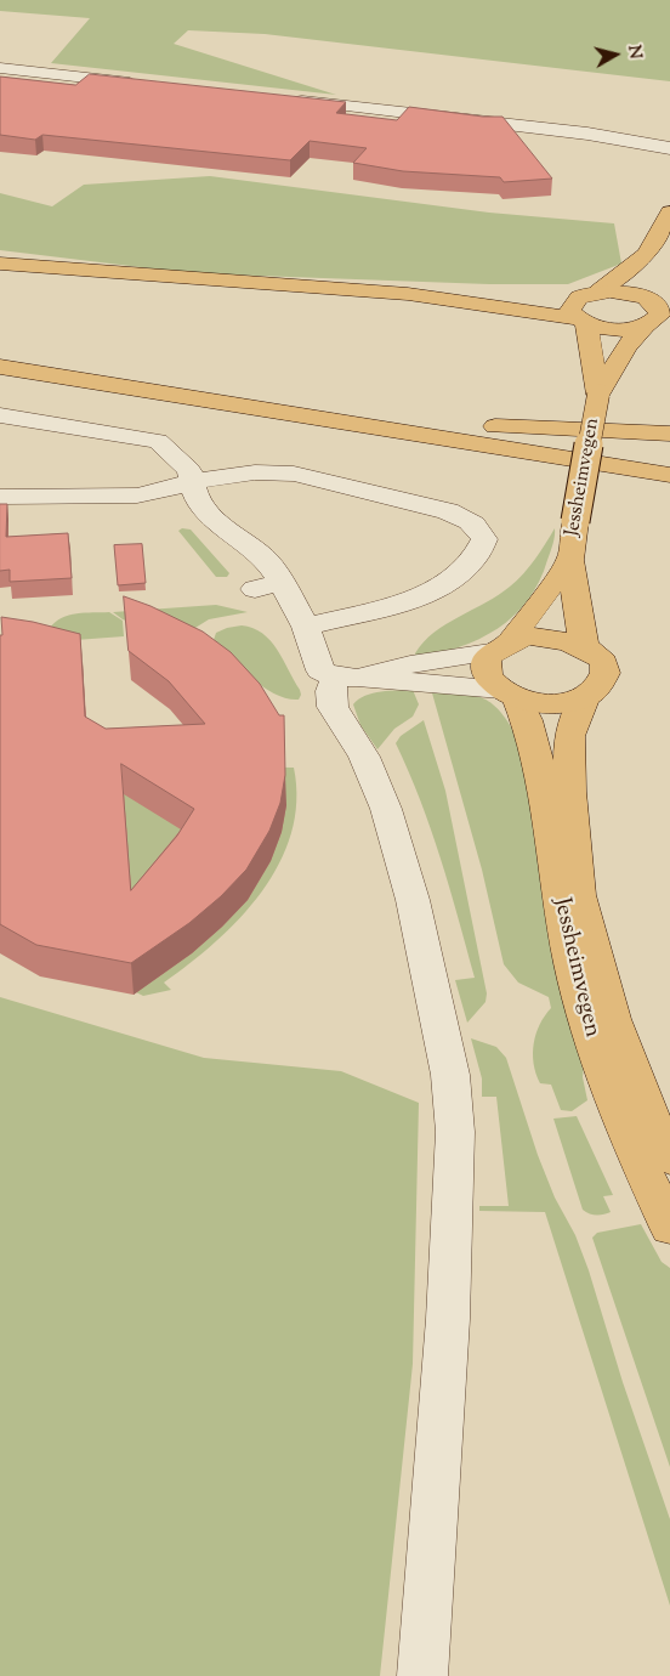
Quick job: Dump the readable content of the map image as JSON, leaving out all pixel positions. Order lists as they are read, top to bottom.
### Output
{
  "streets": {
    "main road": ["Jessheimvegen"]
  },
  "north": "right"
}
